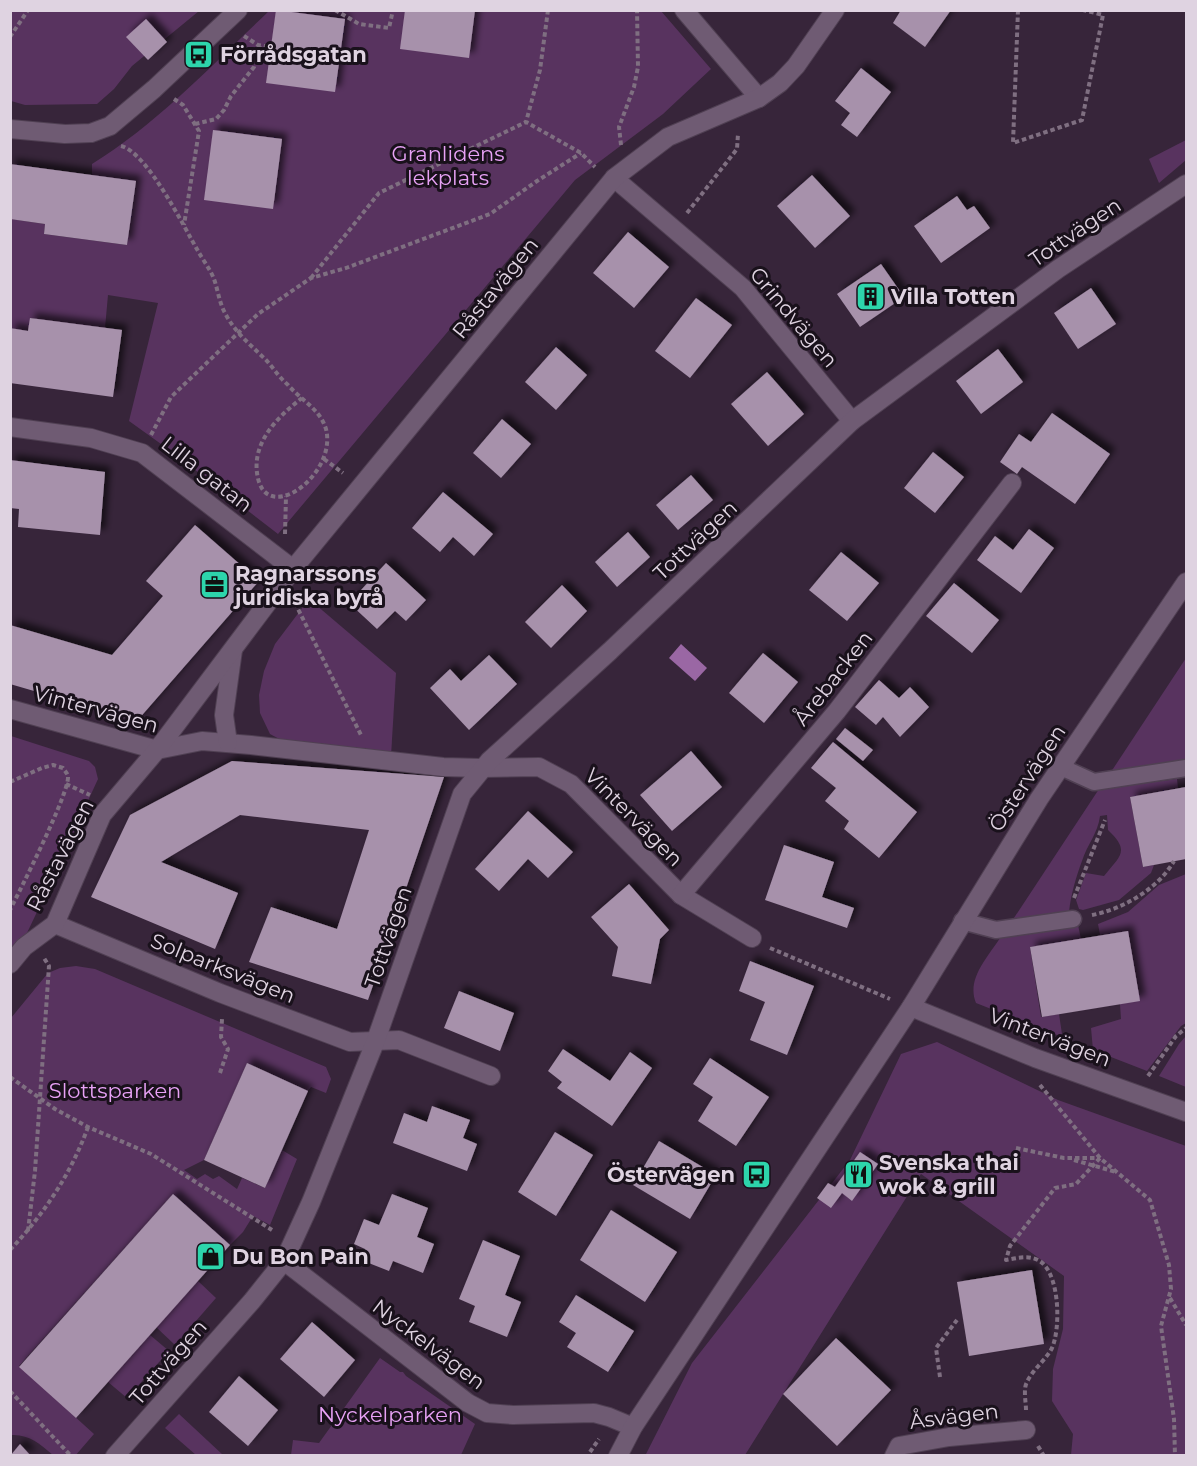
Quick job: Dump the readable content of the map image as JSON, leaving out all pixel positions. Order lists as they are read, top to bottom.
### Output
{
  "streets": {
    "street": [
      "Tottvägen",
      "Råstavägen",
      "Grindvägen",
      "Lilla gatan",
      "Årebacken",
      "Vintervägen",
      "Östervägen",
      "Solparksvägen",
      "Nyckelvägen",
      "Åsvägen"
    ]
  },
  "crossings": [
    ["Tottvägen", "Grindvägen"],
    ["Tottvägen", "Vintervägen"],
    ["Tottvägen", "Solparksvägen"],
    ["Tottvägen", "Nyckelvägen"],
    ["Råstavägen", "Grindvägen"],
    ["Råstavägen", "Lilla gatan"],
    ["Råstavägen", "Vintervägen"],
    ["Råstavägen", "Solparksvägen"],
    ["Årebacken", "Vintervägen"],
    ["Vintervägen", "Östervägen"],
    ["Östervägen", "Nyckelvägen"]
  ],
  "parks": ["Granlidens lekplats", "Slottsparken", "Nyckelparken"],
  "places": {
    "bus stop": ["Förrådsgatan", "Östervägen"],
    "building": ["Villa Totten"],
    "office": ["Ragnarssons juridiska byrå"],
    "restaurant": ["Svenska thai wok & grill"],
    "shop": ["Du Bon Pain"]
  }
}
